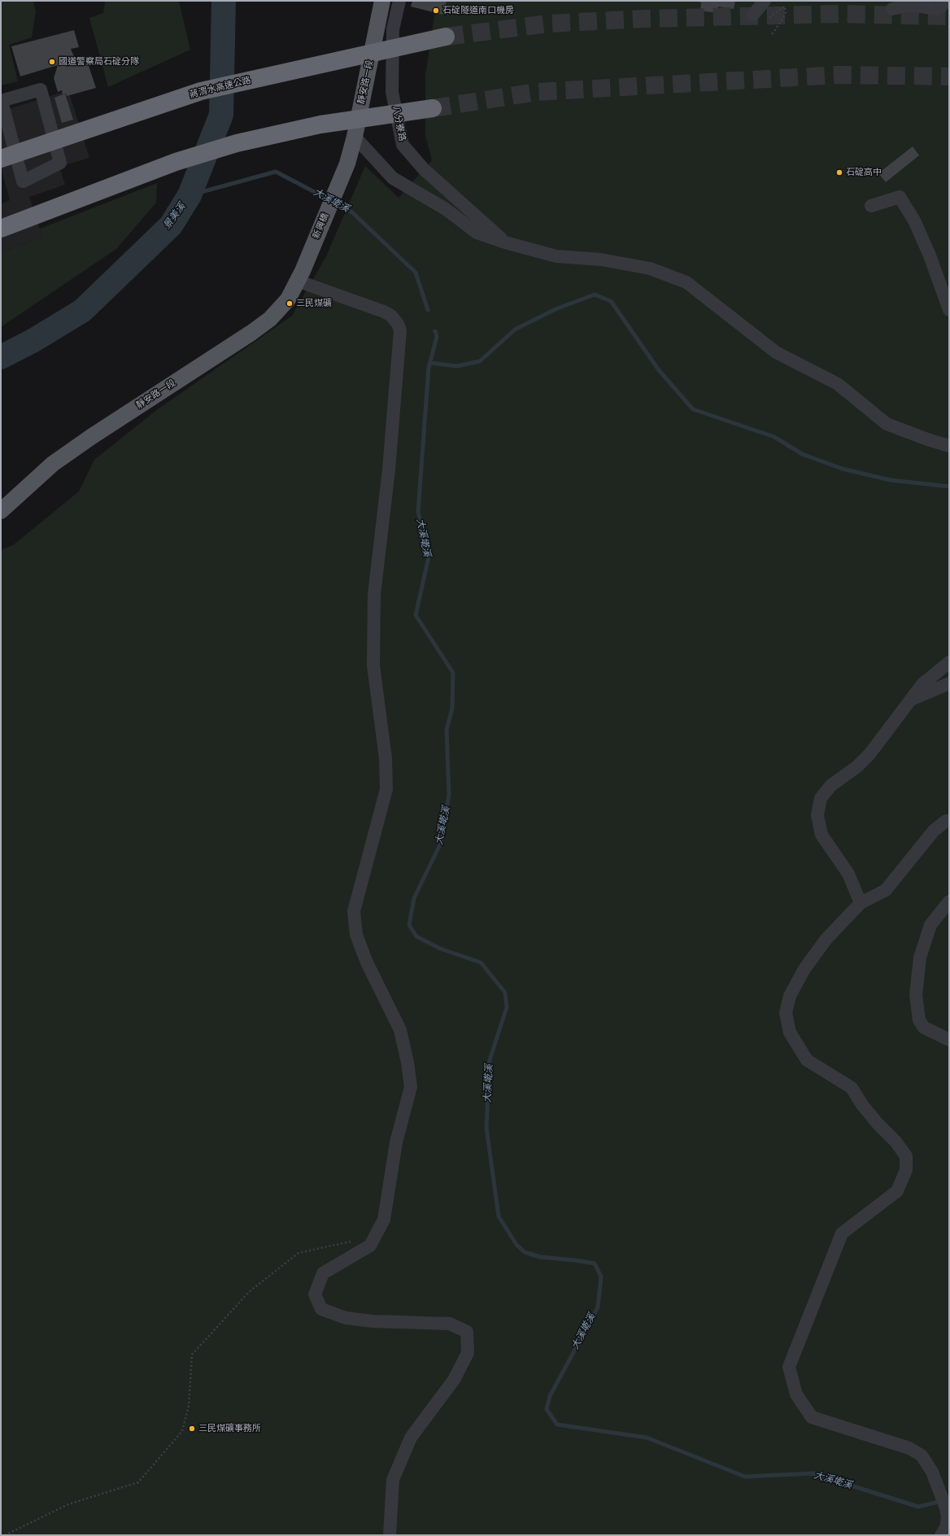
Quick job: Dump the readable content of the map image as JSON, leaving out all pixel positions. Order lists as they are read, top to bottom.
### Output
{
  "streets": {
    "highway": ["蔣渭水高速公路"],
    "main road": ["靜安路一段", "新興橋"],
    "street": ["八分寮路"]
  },
  "crossings": [
    ["靜安路一段", "新興橋"]
  ],
  "water": ["大溪墘溪", "景美溪"],
  "places": [
    "石碇隧道南口機房",
    "國道警察局石碇分隊",
    "石碇高中",
    "三民煤礦",
    "三民煤礦事務所"
  ]
}
